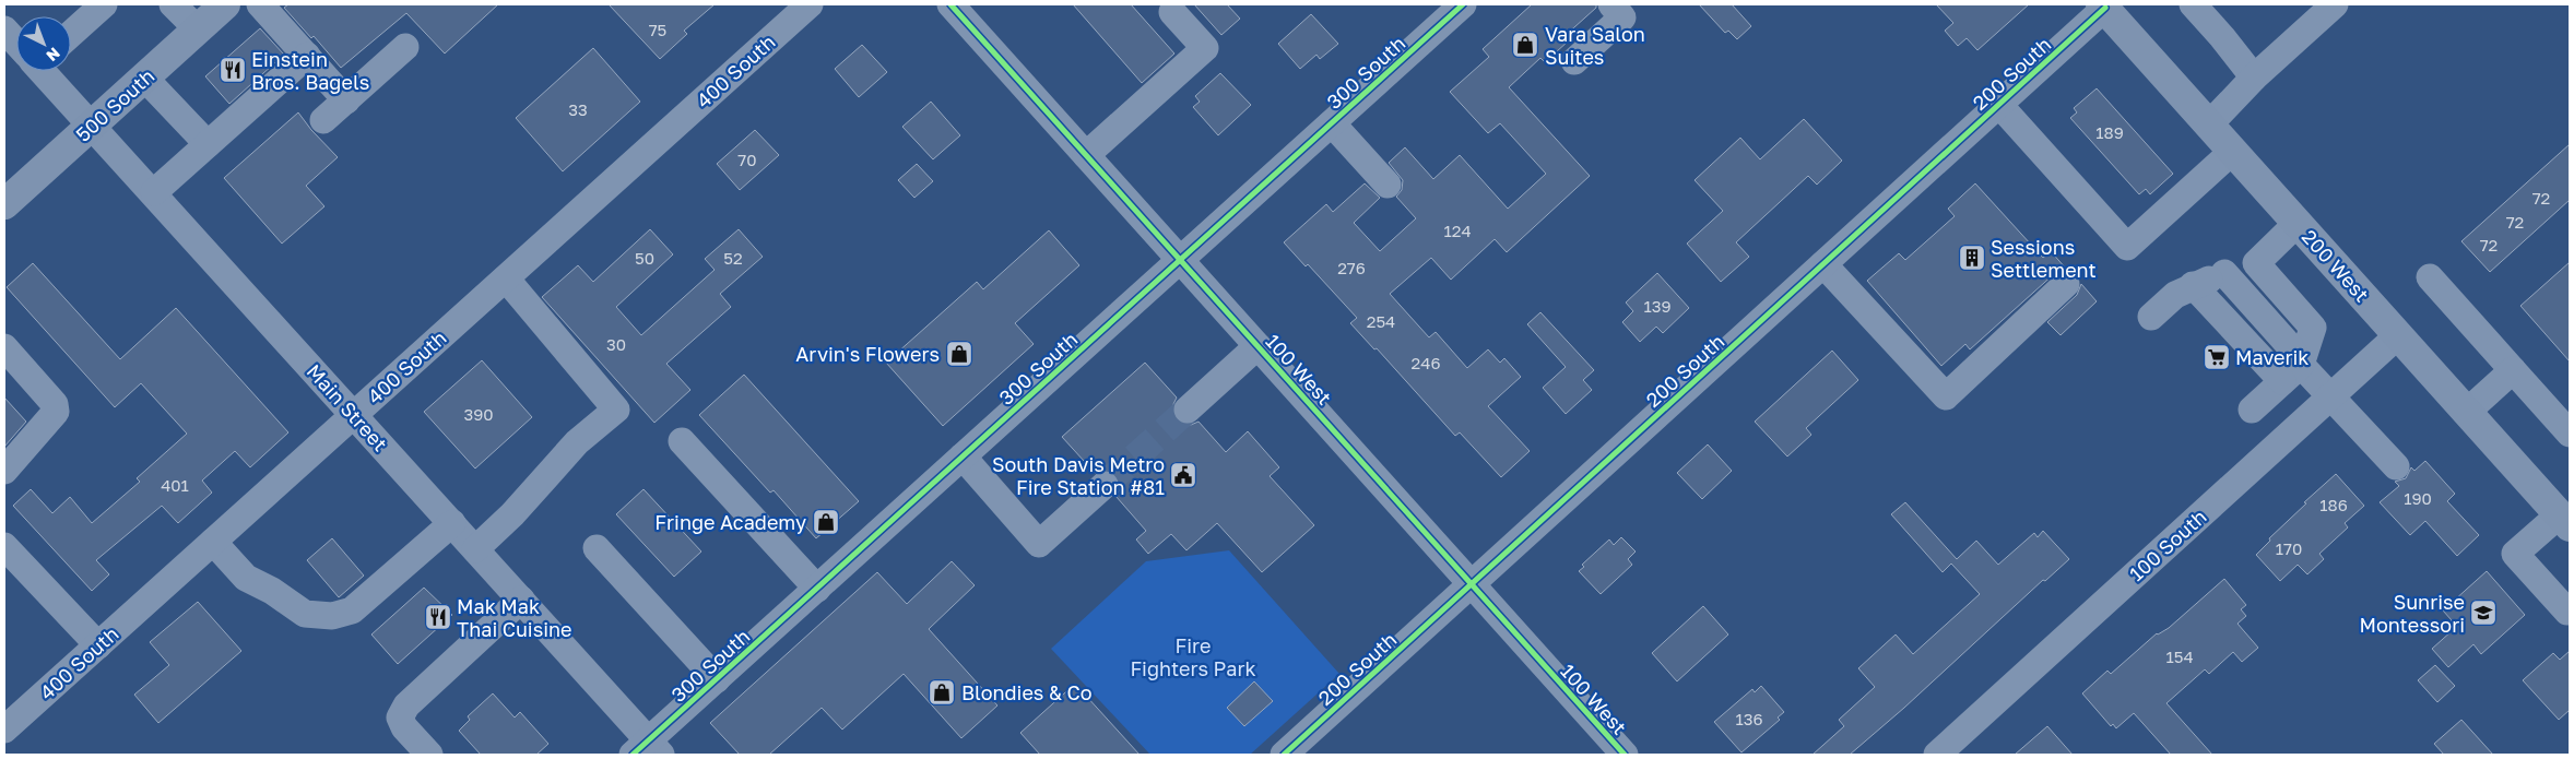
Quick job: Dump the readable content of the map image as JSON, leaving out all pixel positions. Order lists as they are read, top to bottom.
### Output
{
  "streets": {
    "main road": ["500 South", "200 West"],
    "street": [
      "400 South",
      "300 South",
      "200 South",
      "100 West",
      "Main Street",
      "100 South"
    ]
  },
  "crossings": [
    ["400 South", "Main Street"],
    ["300 South", "100 West"],
    ["300 South", "Main Street"],
    ["200 South", "200 West"],
    ["200 South", "100 West"],
    ["500 South", "Main Street"],
    ["200 West", "100 South"]
  ],
  "parks": ["Fire Fighters Park"],
  "places": {
    "shop": [
      "Vara Salon Suites",
      "Arvin's Flowers",
      "Fringe Academy",
      "Blondies & Co"
    ],
    "restaurant": ["Einstein Bros. Bagels", "Mak Mak Thai Cuisine"],
    "building": ["Sessions Settlement"],
    "supermarket": ["Maverik"],
    "public building": ["South Davis Metro Fire Station #81"],
    "school or university": ["Sunrise Montessori"]
  },
  "house_numbers": [
    "75",
    "33",
    "189",
    "70",
    "72",
    "72",
    "124",
    "72",
    "50",
    "52",
    "276",
    "139",
    "254",
    "30",
    "246",
    "390",
    "401",
    "190",
    "186",
    "170",
    "154",
    "136"
  ],
  "north": "bottom right"
}
